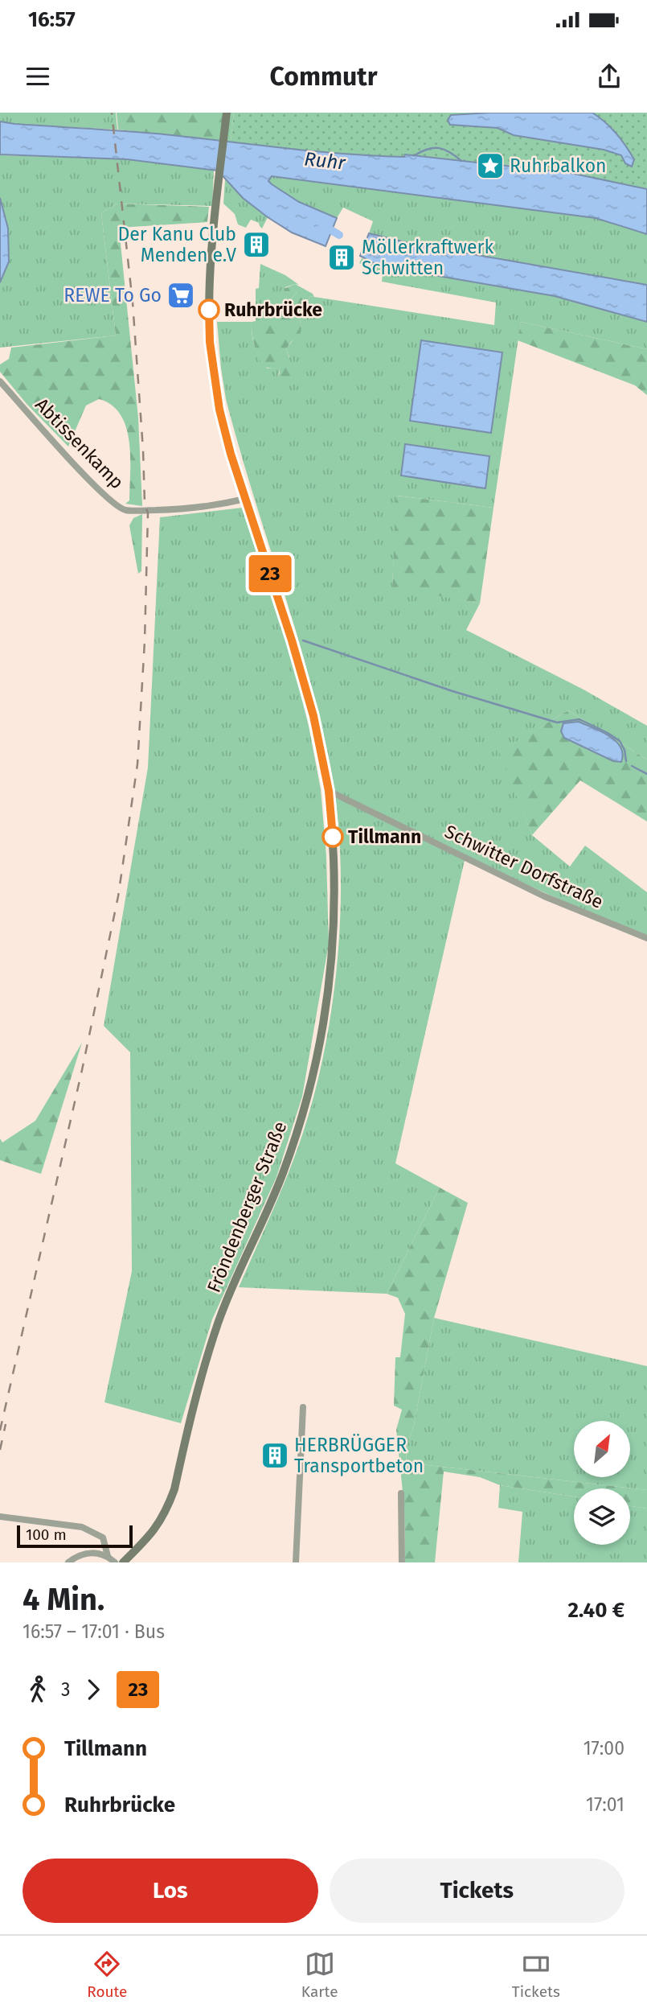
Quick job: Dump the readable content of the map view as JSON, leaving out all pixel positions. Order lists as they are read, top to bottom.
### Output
{
  "streets": {
    "main road": ["Fröndenberger Straße"],
    "street": ["Abtissenkamp", "Schwitter Dorfstraße"]
  },
  "crossings": [
    ["Abtissenkamp", "Fröndenberger Straße"],
    ["Schwitter Dorfstraße", "Fröndenberger Straße"]
  ],
  "water": ["Ruhr"],
  "places": {
    "place": ["Ruhrbalkon"],
    "building": ["Der Kanu Club Menden e.V", "Möllerkraftwerk Schwitten", "HERBRÜGGER Transportbeton"],
    "supermarket": ["REWE To Go"],
    "other": ["Ruhrbrücke", "Tillmann"]
  },
  "lines": ["bus line 23"],
  "scale_bar": "100 m",
  "north": "top right",
  "page": {
    "status": "16:57",
    "header": "Commutr",
    "on_map": "23",
    "scale": "100 m",
    "heading": ["4 Min.", "16:57 – 17:01 · Bus", "2.40 €"],
    "legs": ["3", "23"],
    "list": [
      {
        "name": "Tillmann",
        "value": "17:00"
      },
      {
        "name": "Ruhrbrücke",
        "value": "17:01"
      }
    ],
    "buttons": ["Los", "Tickets"],
    "tabs": ["Route", "Karte", "Tickets"]
  }
}
